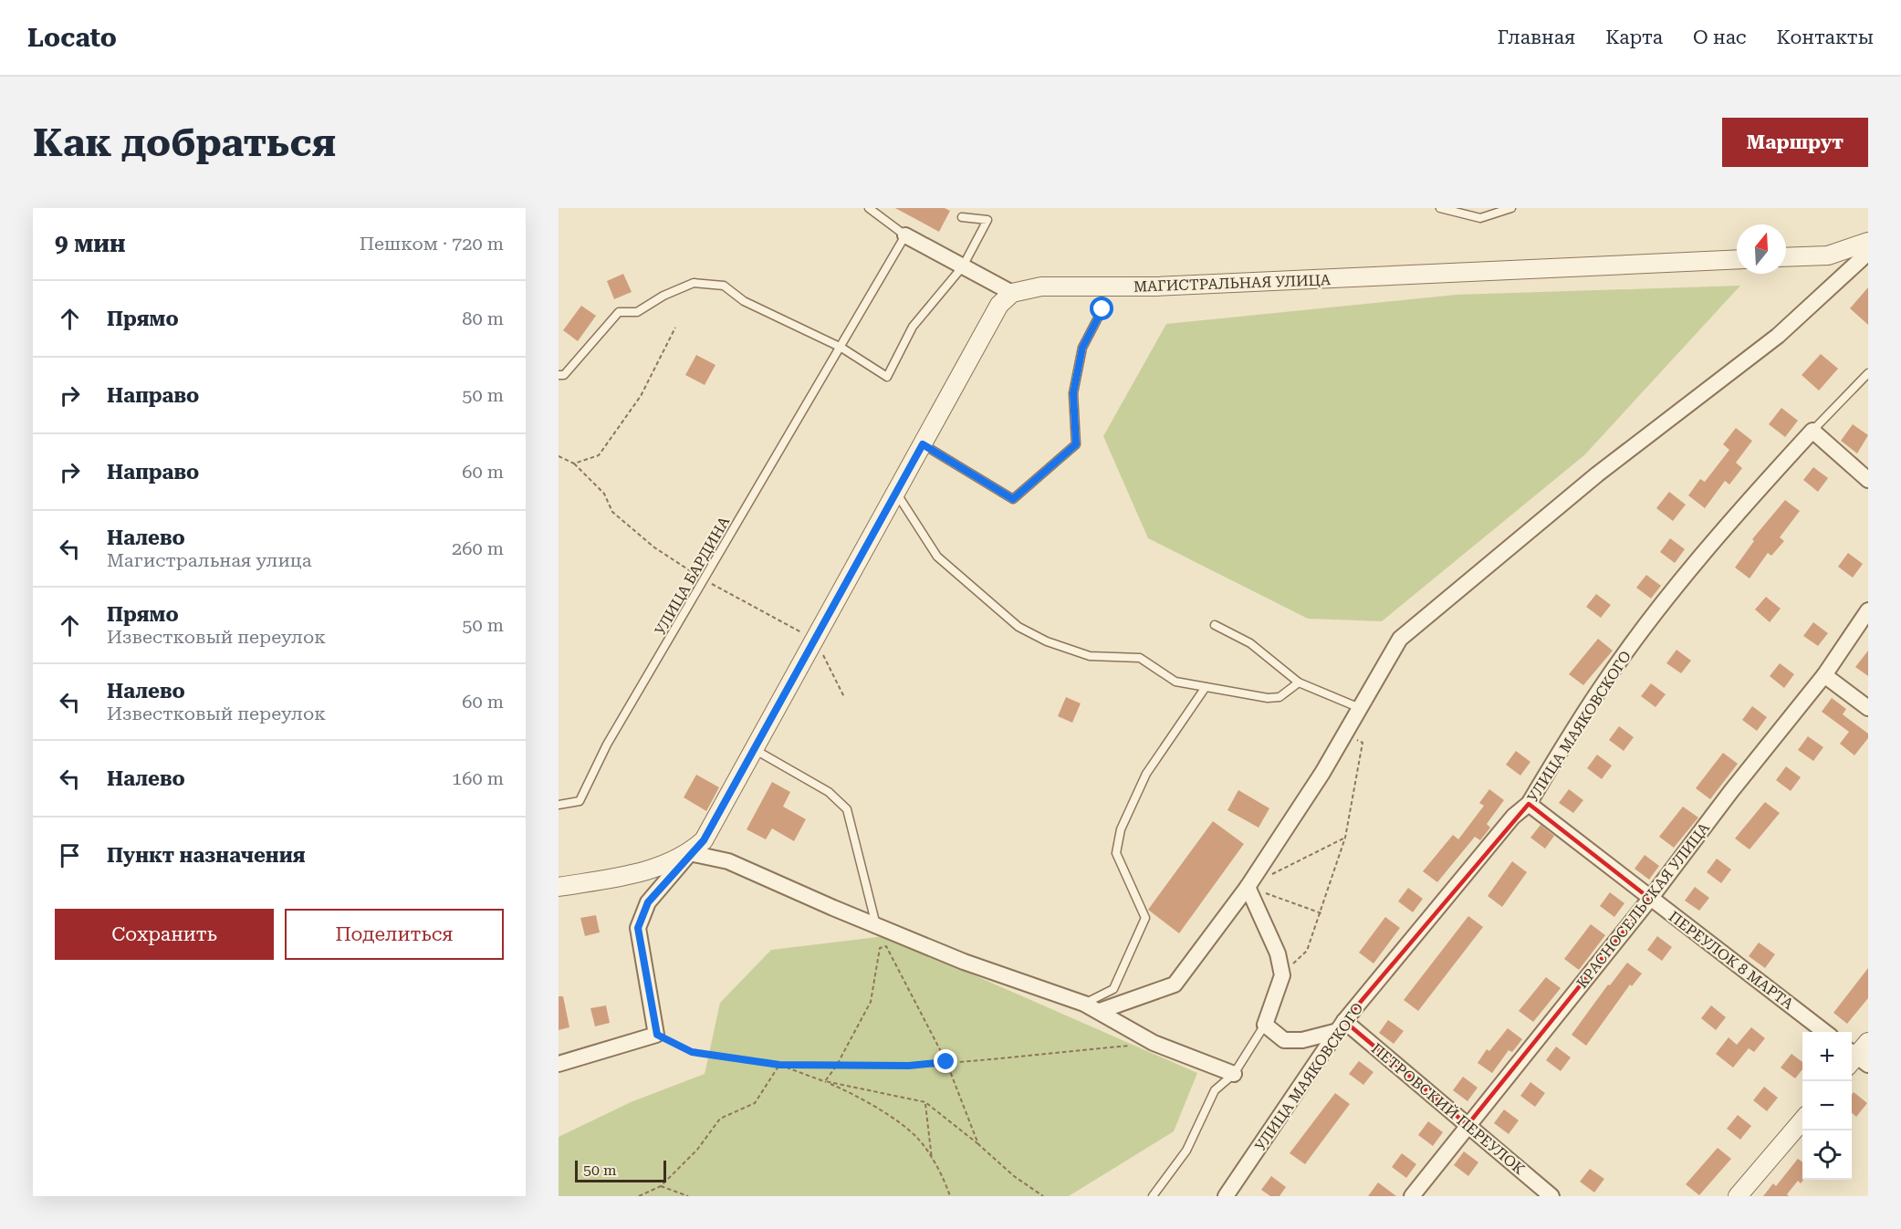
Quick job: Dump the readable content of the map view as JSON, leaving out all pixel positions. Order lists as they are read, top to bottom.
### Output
{
  "streets": {
    "street": [
      "МАГИСТРАЛЬНАЯ УЛИЦА",
      "УЛИЦА МАЯКОВСКОГО",
      "КРАСНОСЕЛЬСКАЯ УЛИЦА",
      "ПЕРЕУЛОК 8 МАРТА",
      "ПЕТРОВСКИЙ ПЕРЕУЛОК"
    ],
    "lane": ["УЛИЦА БАРДИНА"]
  },
  "crossings": [
    ["УЛИЦА МАЯКОВСКОГО", "ПЕРЕУЛОК 8 МАРТА"],
    ["УЛИЦА МАЯКОВСКОГО", "ПЕТРОВСКИЙ ПЕРЕУЛОК"],
    ["КРАСНОСЕЛЬСКАЯ УЛИЦА", "ПЕРЕУЛОК 8 МАРТА"],
    ["КРАСНОСЕЛЬСКАЯ УЛИЦА", "ПЕТРОВСКИЙ ПЕРЕУЛОК"]
  ],
  "scale_bar": "50 m",
  "north": "top",
  "page": {
    "header": "Locato",
    "nav": [
      "Главная",
      "Карта",
      "О нас",
      "Контакты"
    ],
    "buttons": [
      "Маршрут",
      ["Сохранить", "Поделиться"]
    ],
    "title": "Как добраться",
    "heading": ["9 мин", "Пешком · 720 m"],
    "list": [
      ["Прямо", "80 m"],
      ["Направо", "50 m"],
      ["Направо", "60 m"],
      ["Налево", "Магистральная улица", "260 m"],
      ["Прямо", "Известковый переулок", "50 m"],
      ["Налево", "Известковый переулок", "60 m"],
      ["Налево", "160 m"],
      "Пункт назначения"
    ],
    "map_buttons": ["+", "−"],
    "scale": "50 m"
  }
}
